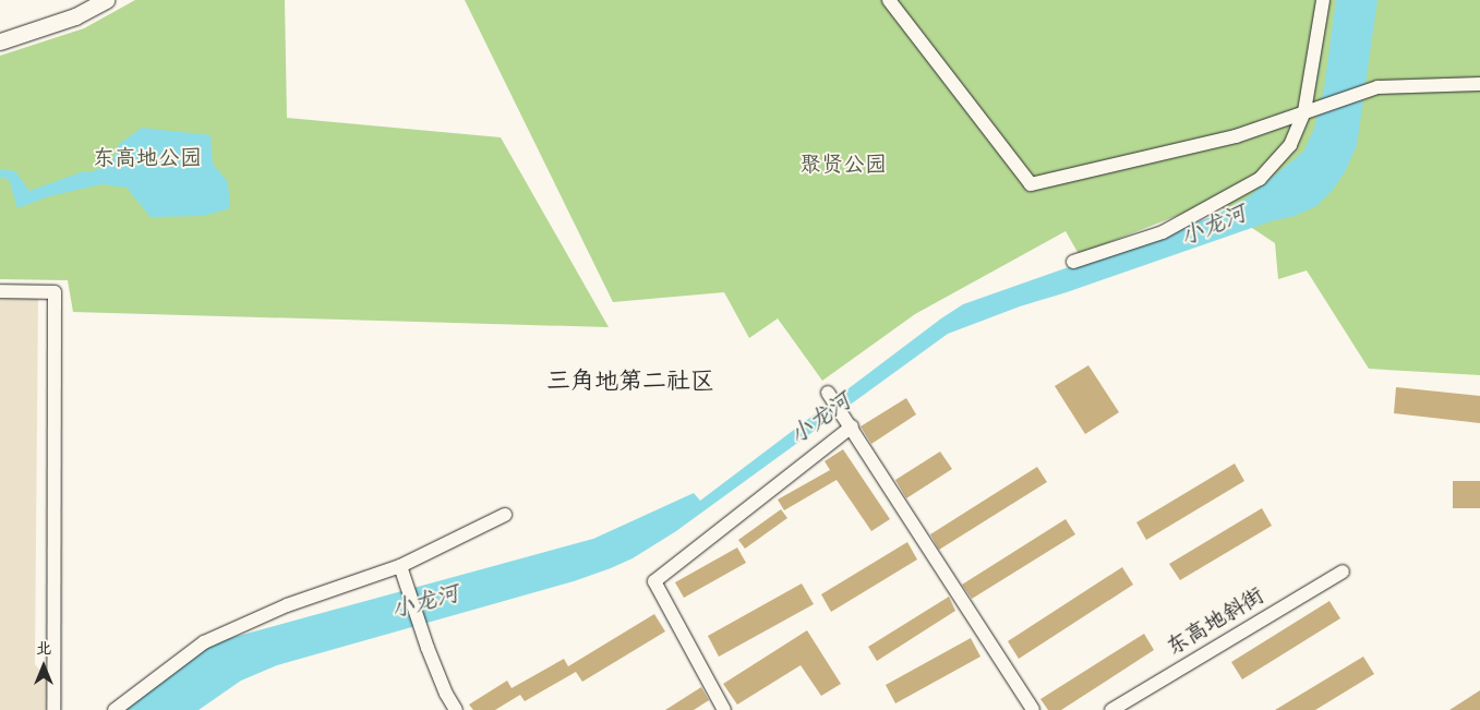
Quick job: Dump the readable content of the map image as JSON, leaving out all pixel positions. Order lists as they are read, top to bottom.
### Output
{
  "streets": {
    "street": ["东高地斜街"]
  },
  "districts": ["三角地第二社区"],
  "water": ["小龙河"],
  "parks": ["东高地公园", "聚贤公园"],
  "north": "top"
}
